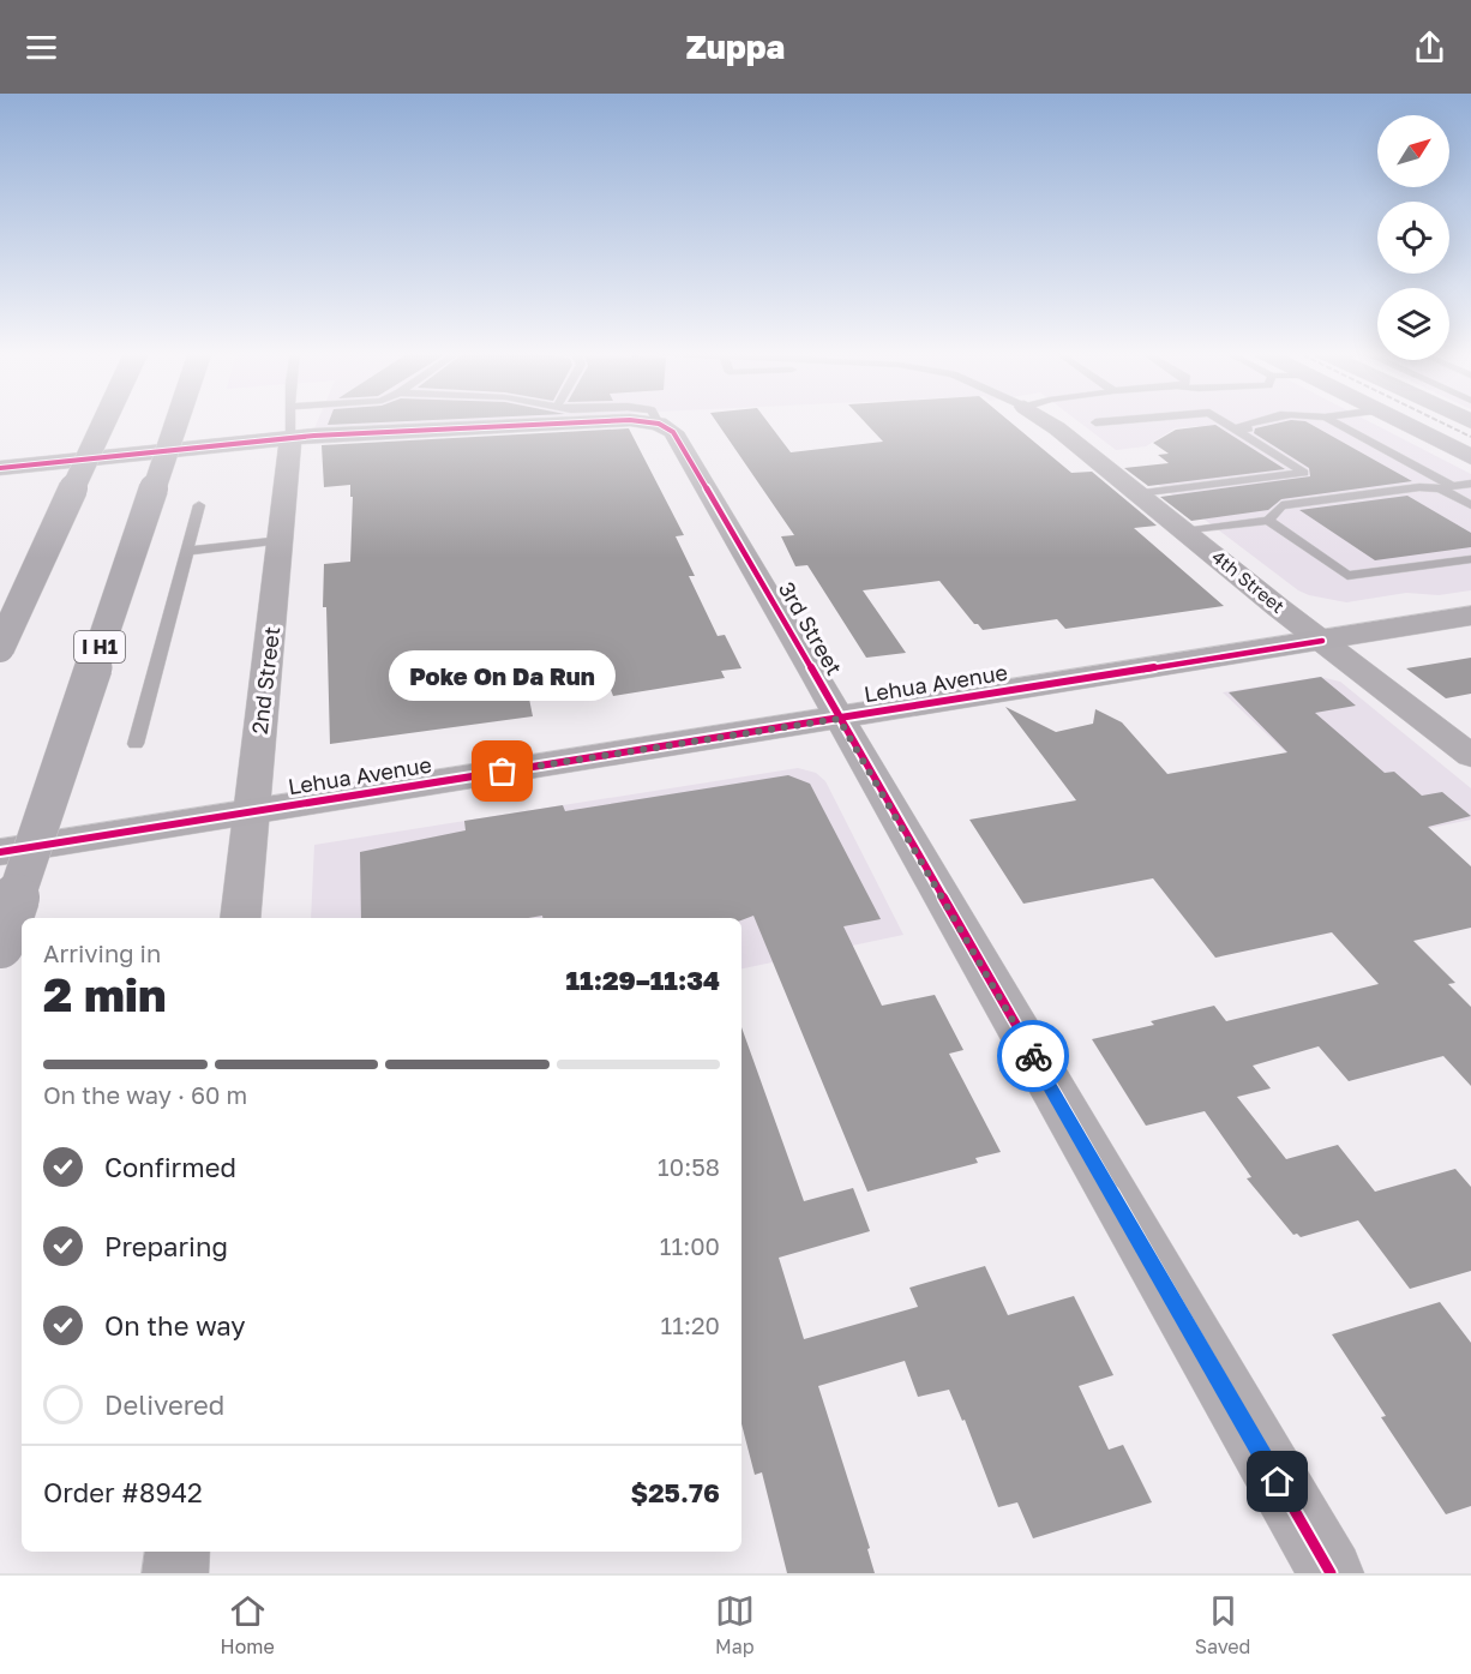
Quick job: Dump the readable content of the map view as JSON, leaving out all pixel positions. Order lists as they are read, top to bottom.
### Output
{
  "streets": {
    "highway": ["I H1"],
    "street": [
      "4th Street",
      "3rd Street",
      "2nd Street",
      "Lehua Avenue"
    ]
  },
  "crossings": [
    ["4th Street", "Lehua Avenue"],
    ["3rd Street", "Lehua Avenue"],
    ["2nd Street", "Lehua Avenue"]
  ],
  "places": ["Poke On Da Run"],
  "north": "top right",
  "page": {
    "header": "Zuppa",
    "bubble": "Poke On Da Run",
    "heading": ["2 min", "Arriving in", "11:29–11:34"],
    "panel": ["Order #8942", "$25.76"],
    "bar": "On the way · 60 m",
    "list": [
      ["Confirmed", "10:58"],
      ["Preparing", "11:00"],
      ["On the way", "11:20"],
      "Delivered"
    ],
    "tabs": ["Home", "Map", "Saved"]
  }
}
